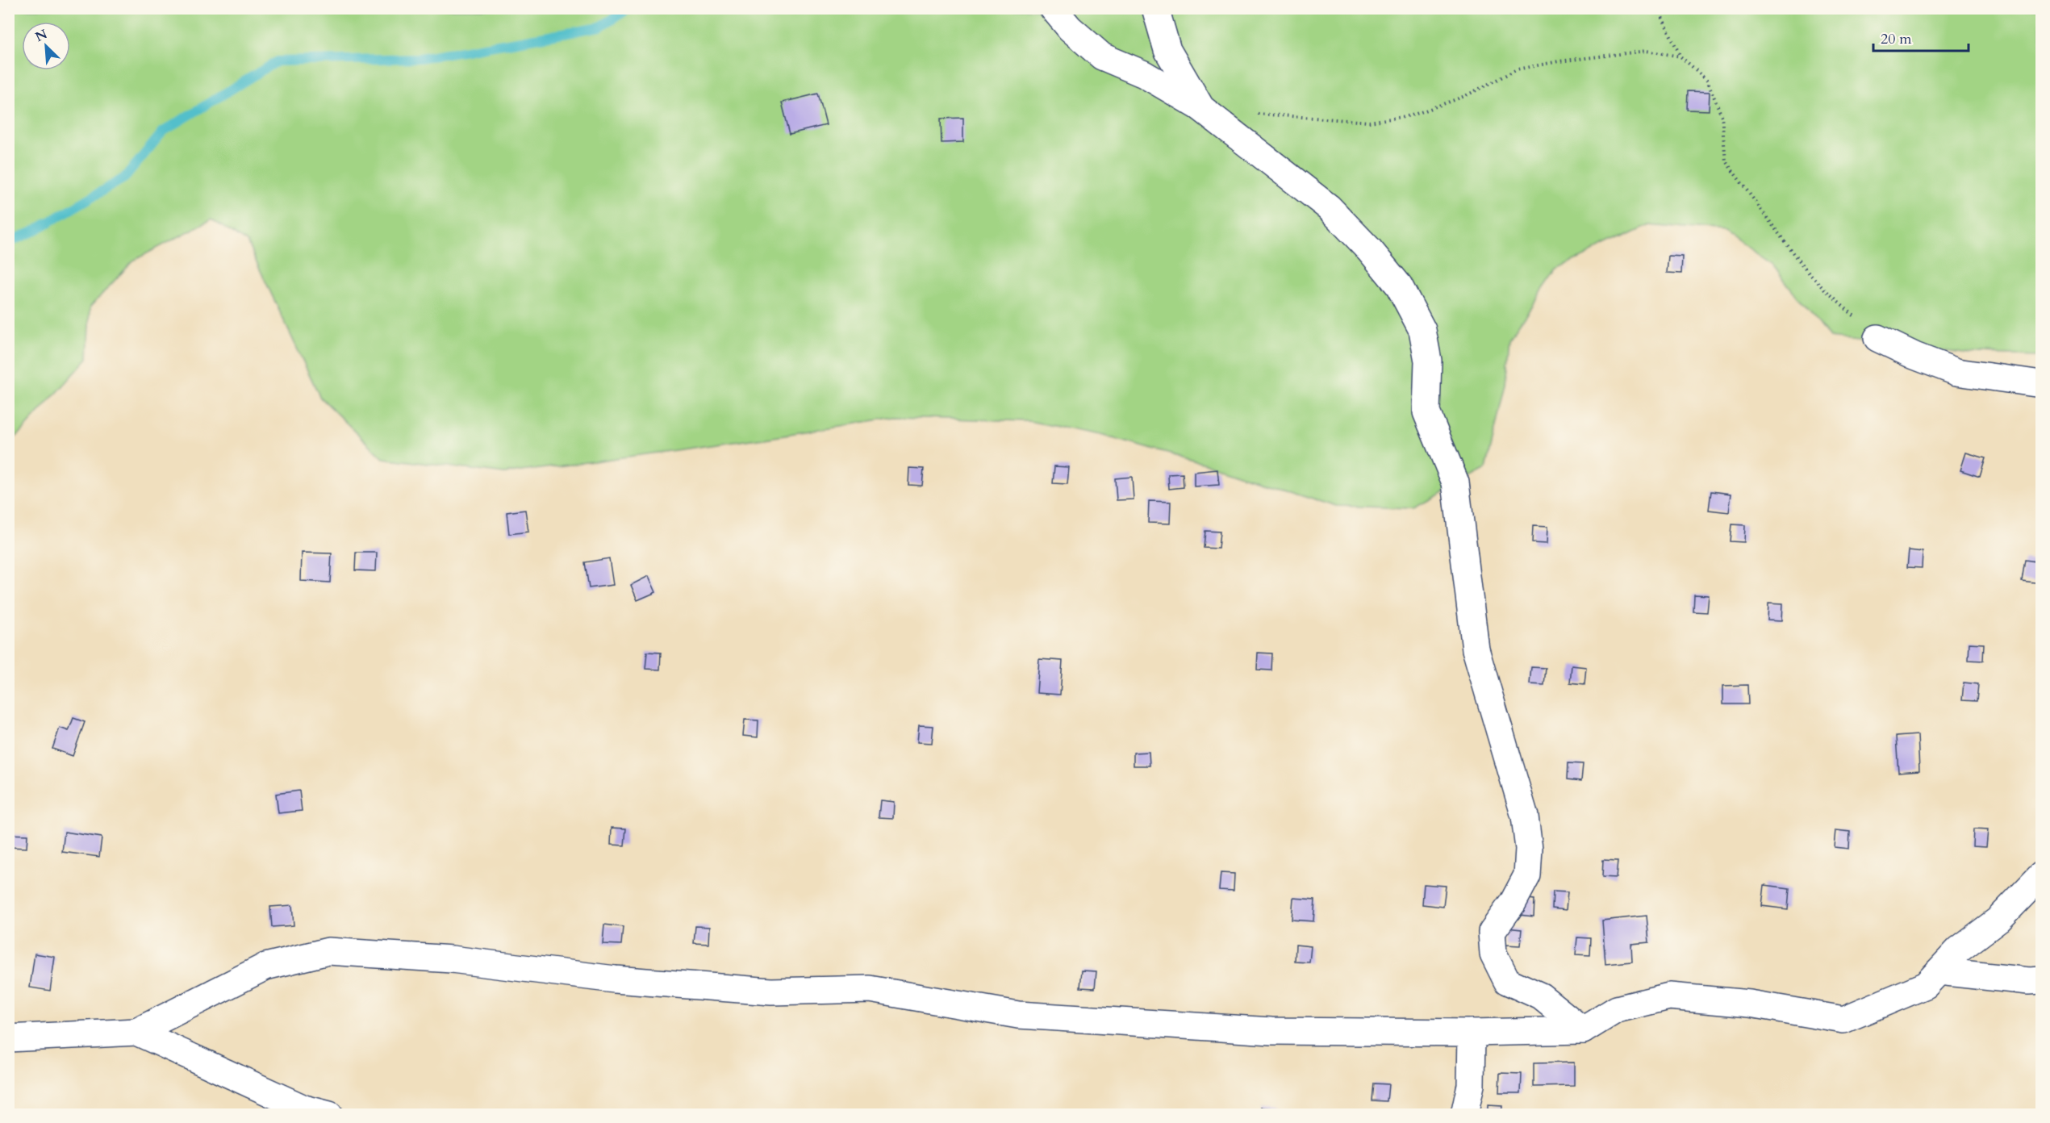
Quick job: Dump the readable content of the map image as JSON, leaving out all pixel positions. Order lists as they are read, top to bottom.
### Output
{
  "scale_bar": "20 m",
  "north": "top left"
}
